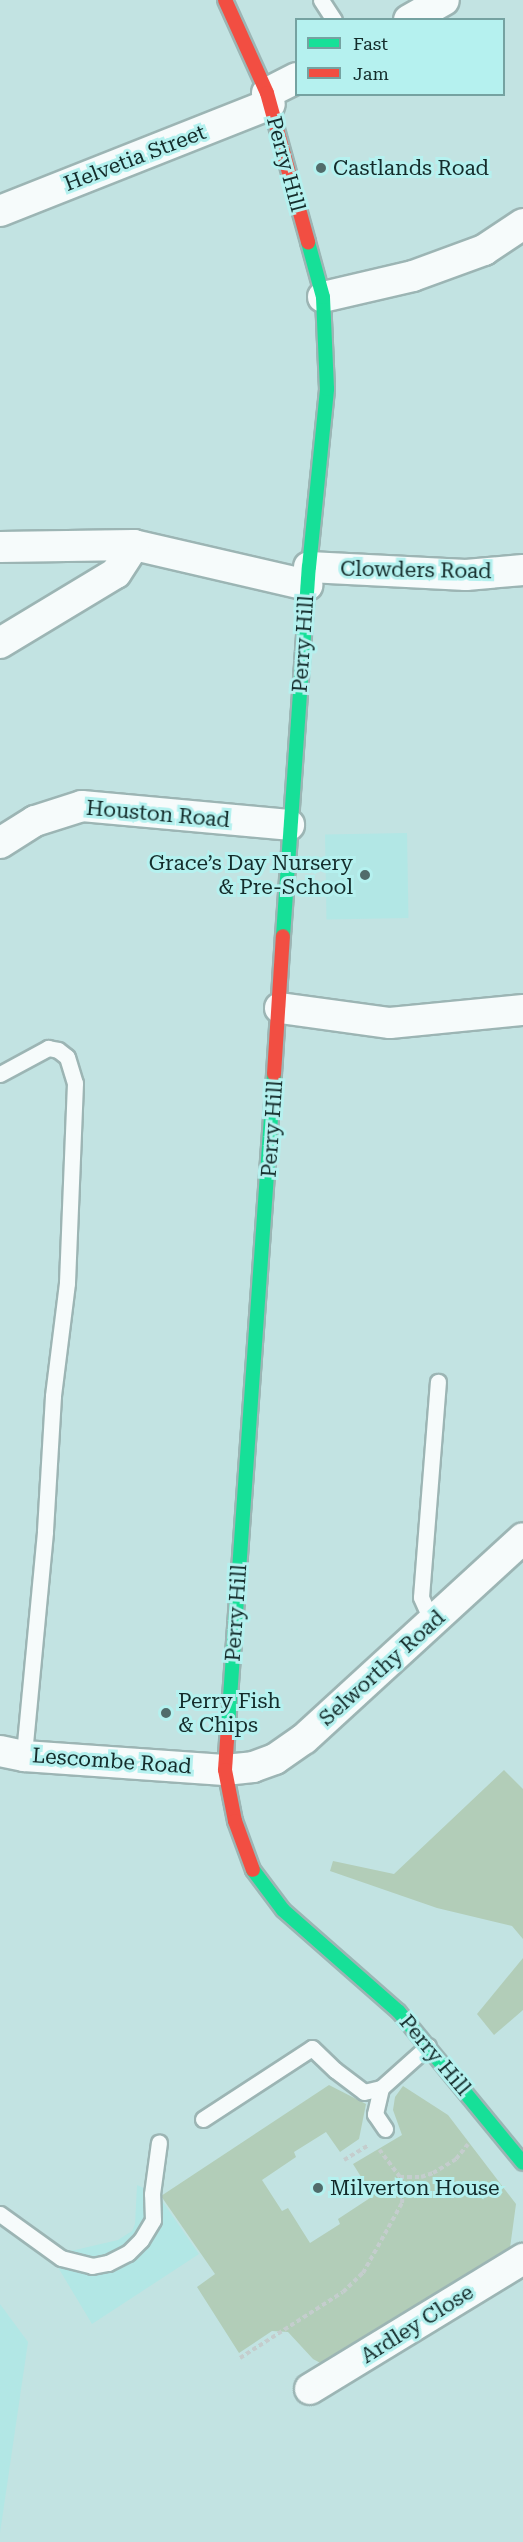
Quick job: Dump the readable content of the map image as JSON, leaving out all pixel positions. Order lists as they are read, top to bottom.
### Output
{
  "streets": {
    "main road": ["Perry Hill"],
    "street": [
      "Helvetia Street",
      "Clowders Road",
      "Houston Road",
      "Selworthy Road",
      "Lescombe Road",
      "Ardley Close"
    ]
  },
  "crossings": [
    ["Helvetia Street", "Perry Hill"],
    ["Perry Hill", "Clowders Road"],
    ["Perry Hill", "Houston Road"],
    ["Perry Hill", "Selworthy Road"],
    ["Perry Hill", "Lescombe Road"],
    ["Selworthy Road", "Lescombe Road"]
  ],
  "places": [
    "Castlands Road",
    "Grace’s Day Nursery & Pre-School",
    "Perry Fish & Chips",
    "Milverton House"
  ],
  "legend": ["Fast", "Jam"]
}
